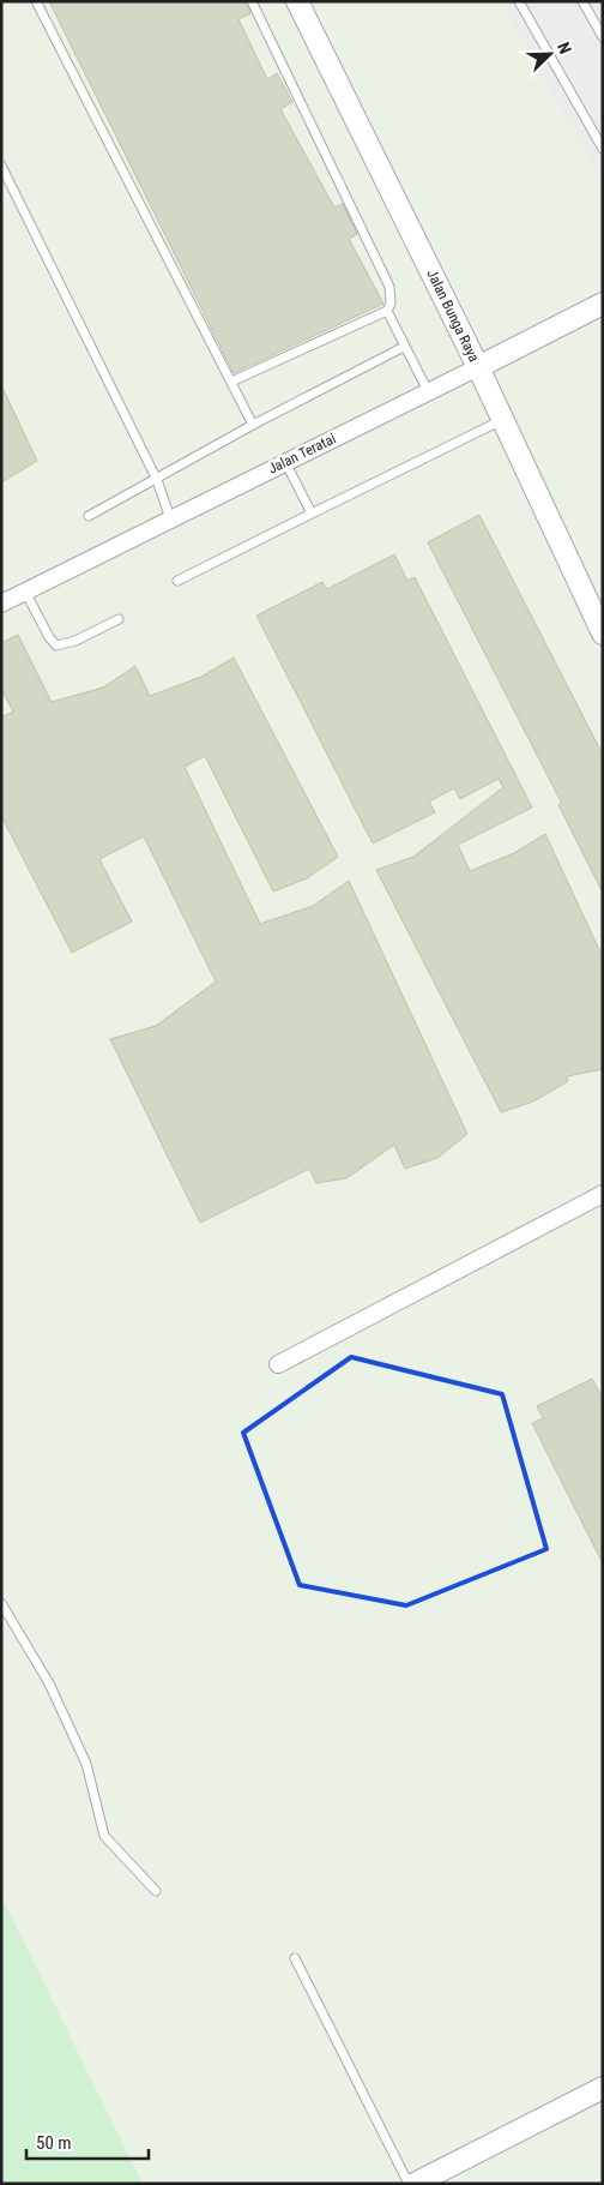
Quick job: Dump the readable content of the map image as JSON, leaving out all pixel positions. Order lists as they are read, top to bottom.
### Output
{
  "streets": {
    "street": ["Jalan Bunga Raya", "Jalan Teratai"]
  },
  "crossings": [
    ["Jalan Bunga Raya", "Jalan Teratai"]
  ],
  "scale_bar": "50 m",
  "north": "top right"
}
